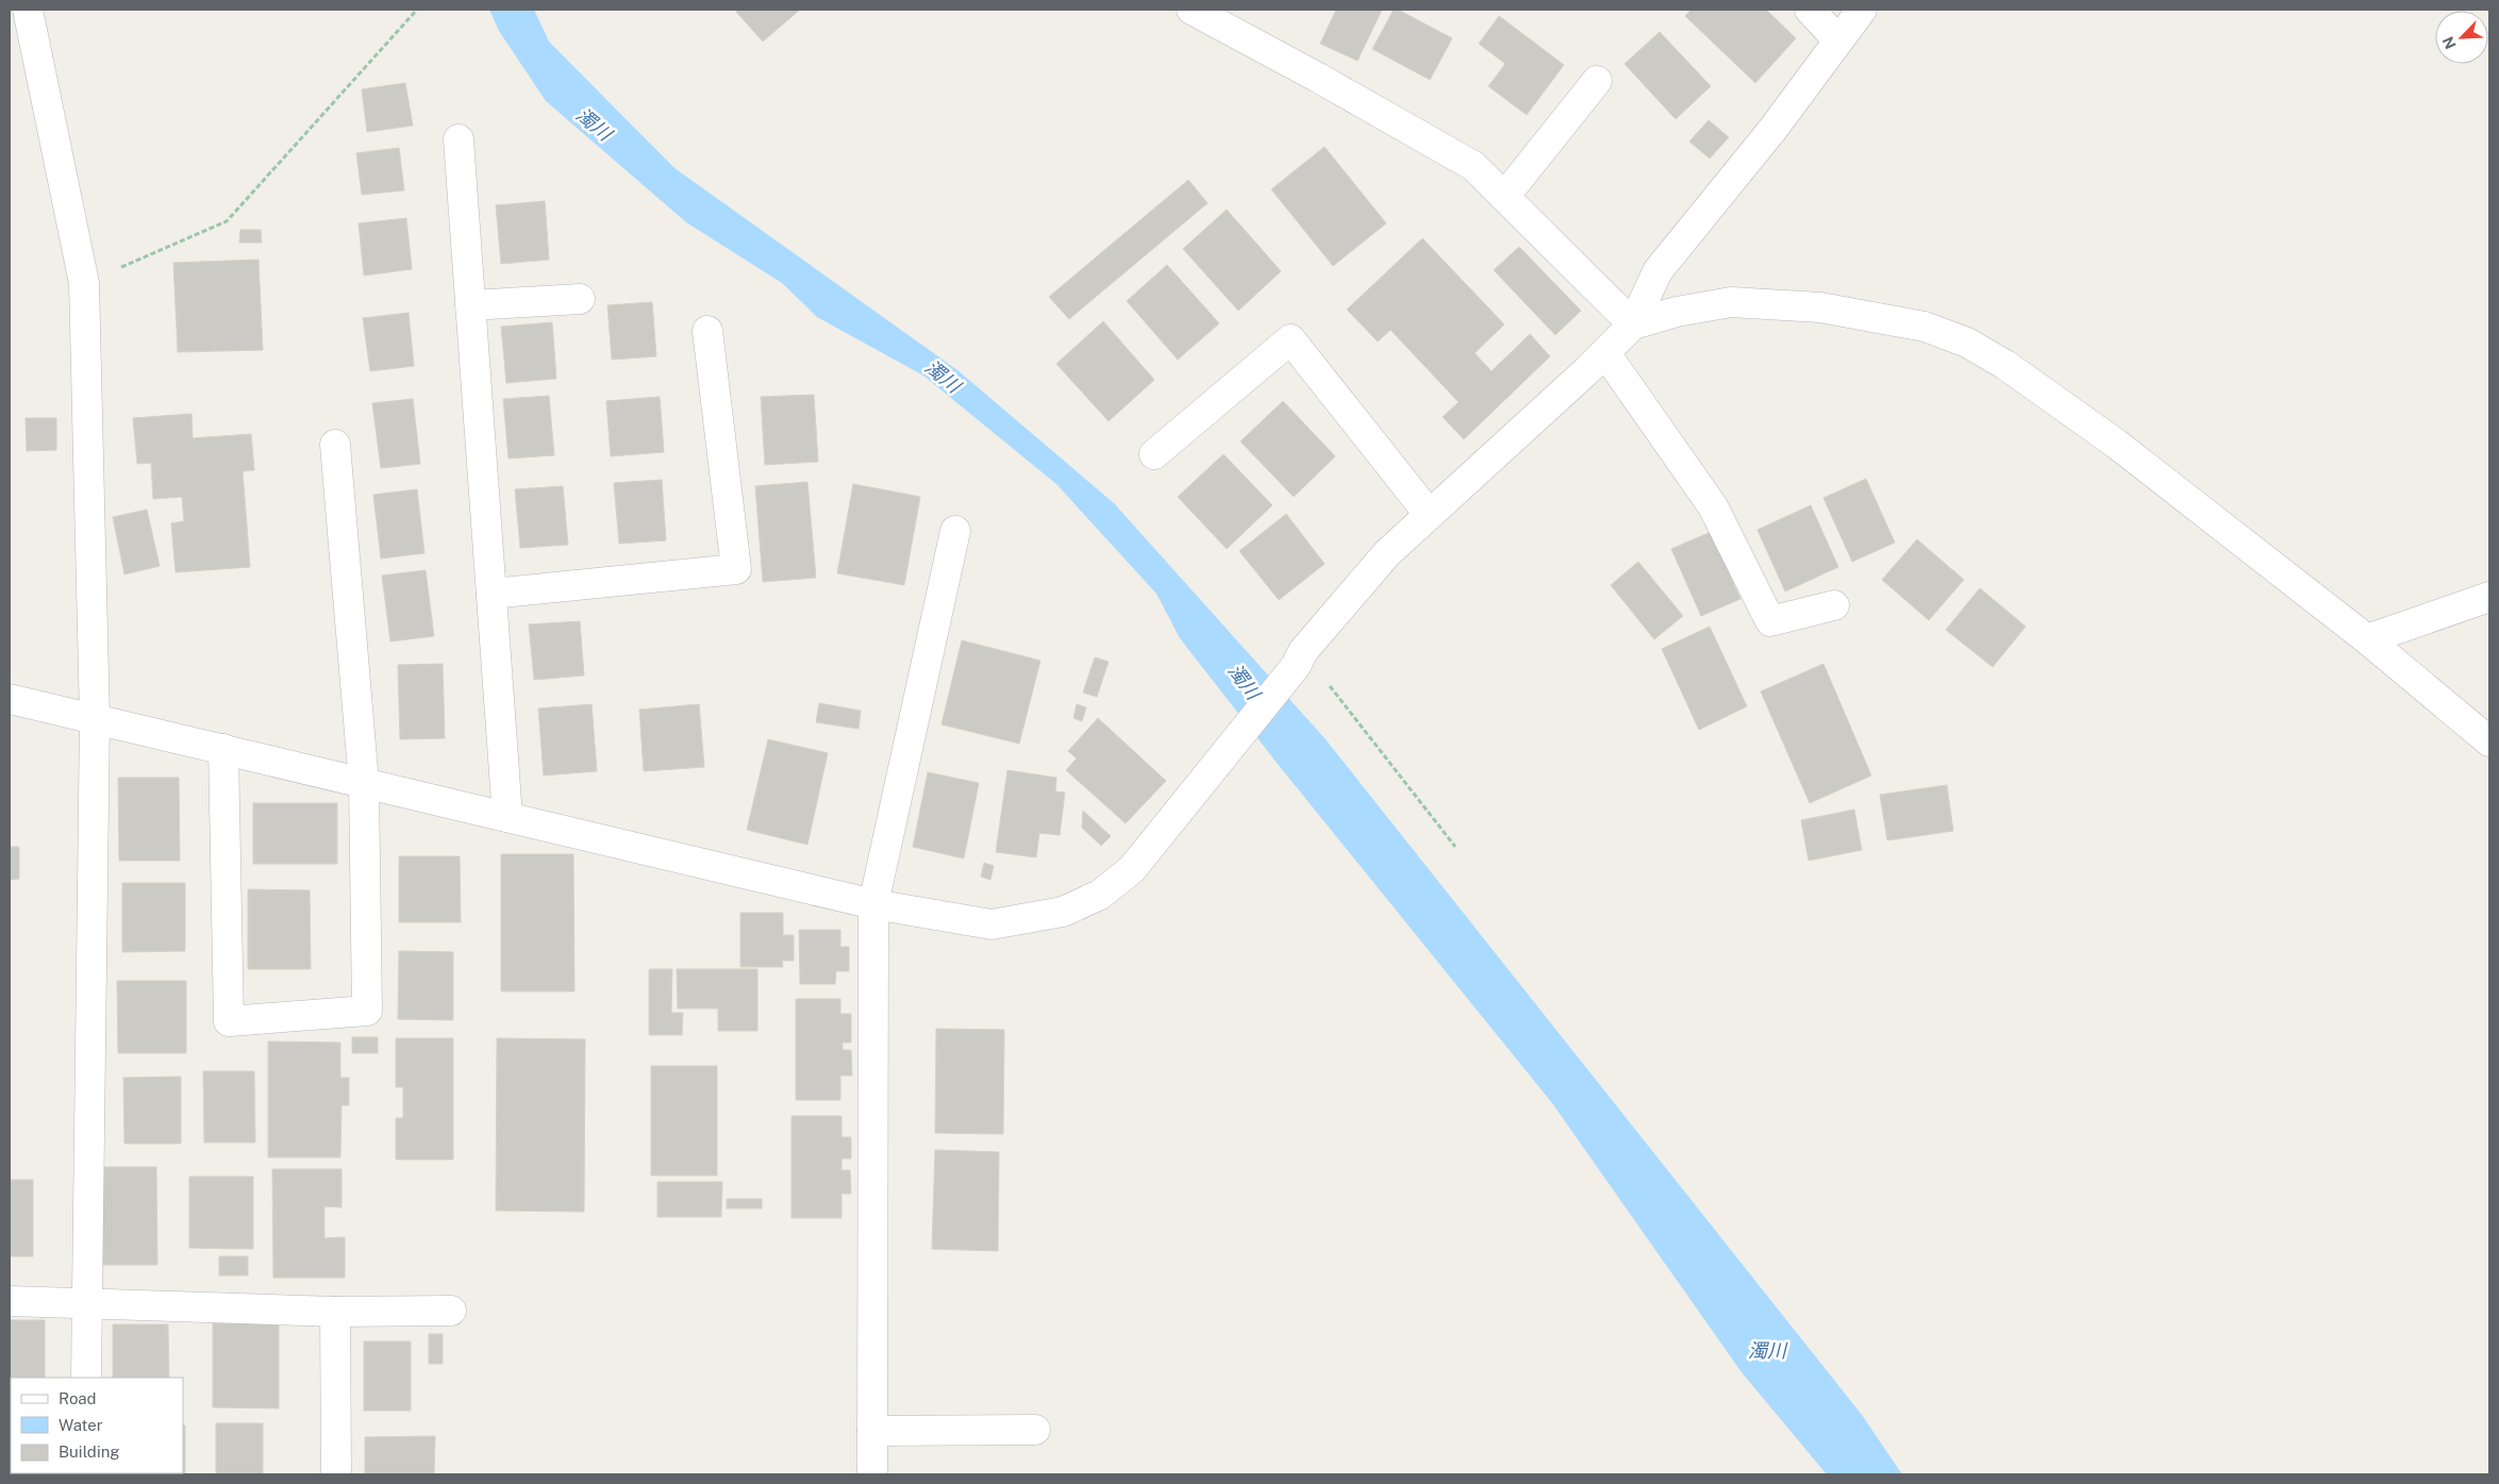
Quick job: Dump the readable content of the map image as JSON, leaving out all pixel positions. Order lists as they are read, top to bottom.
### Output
{
  "water": ["濁川"],
  "legend": ["Road", "Water", "Building"],
  "north": "bottom left"
}
